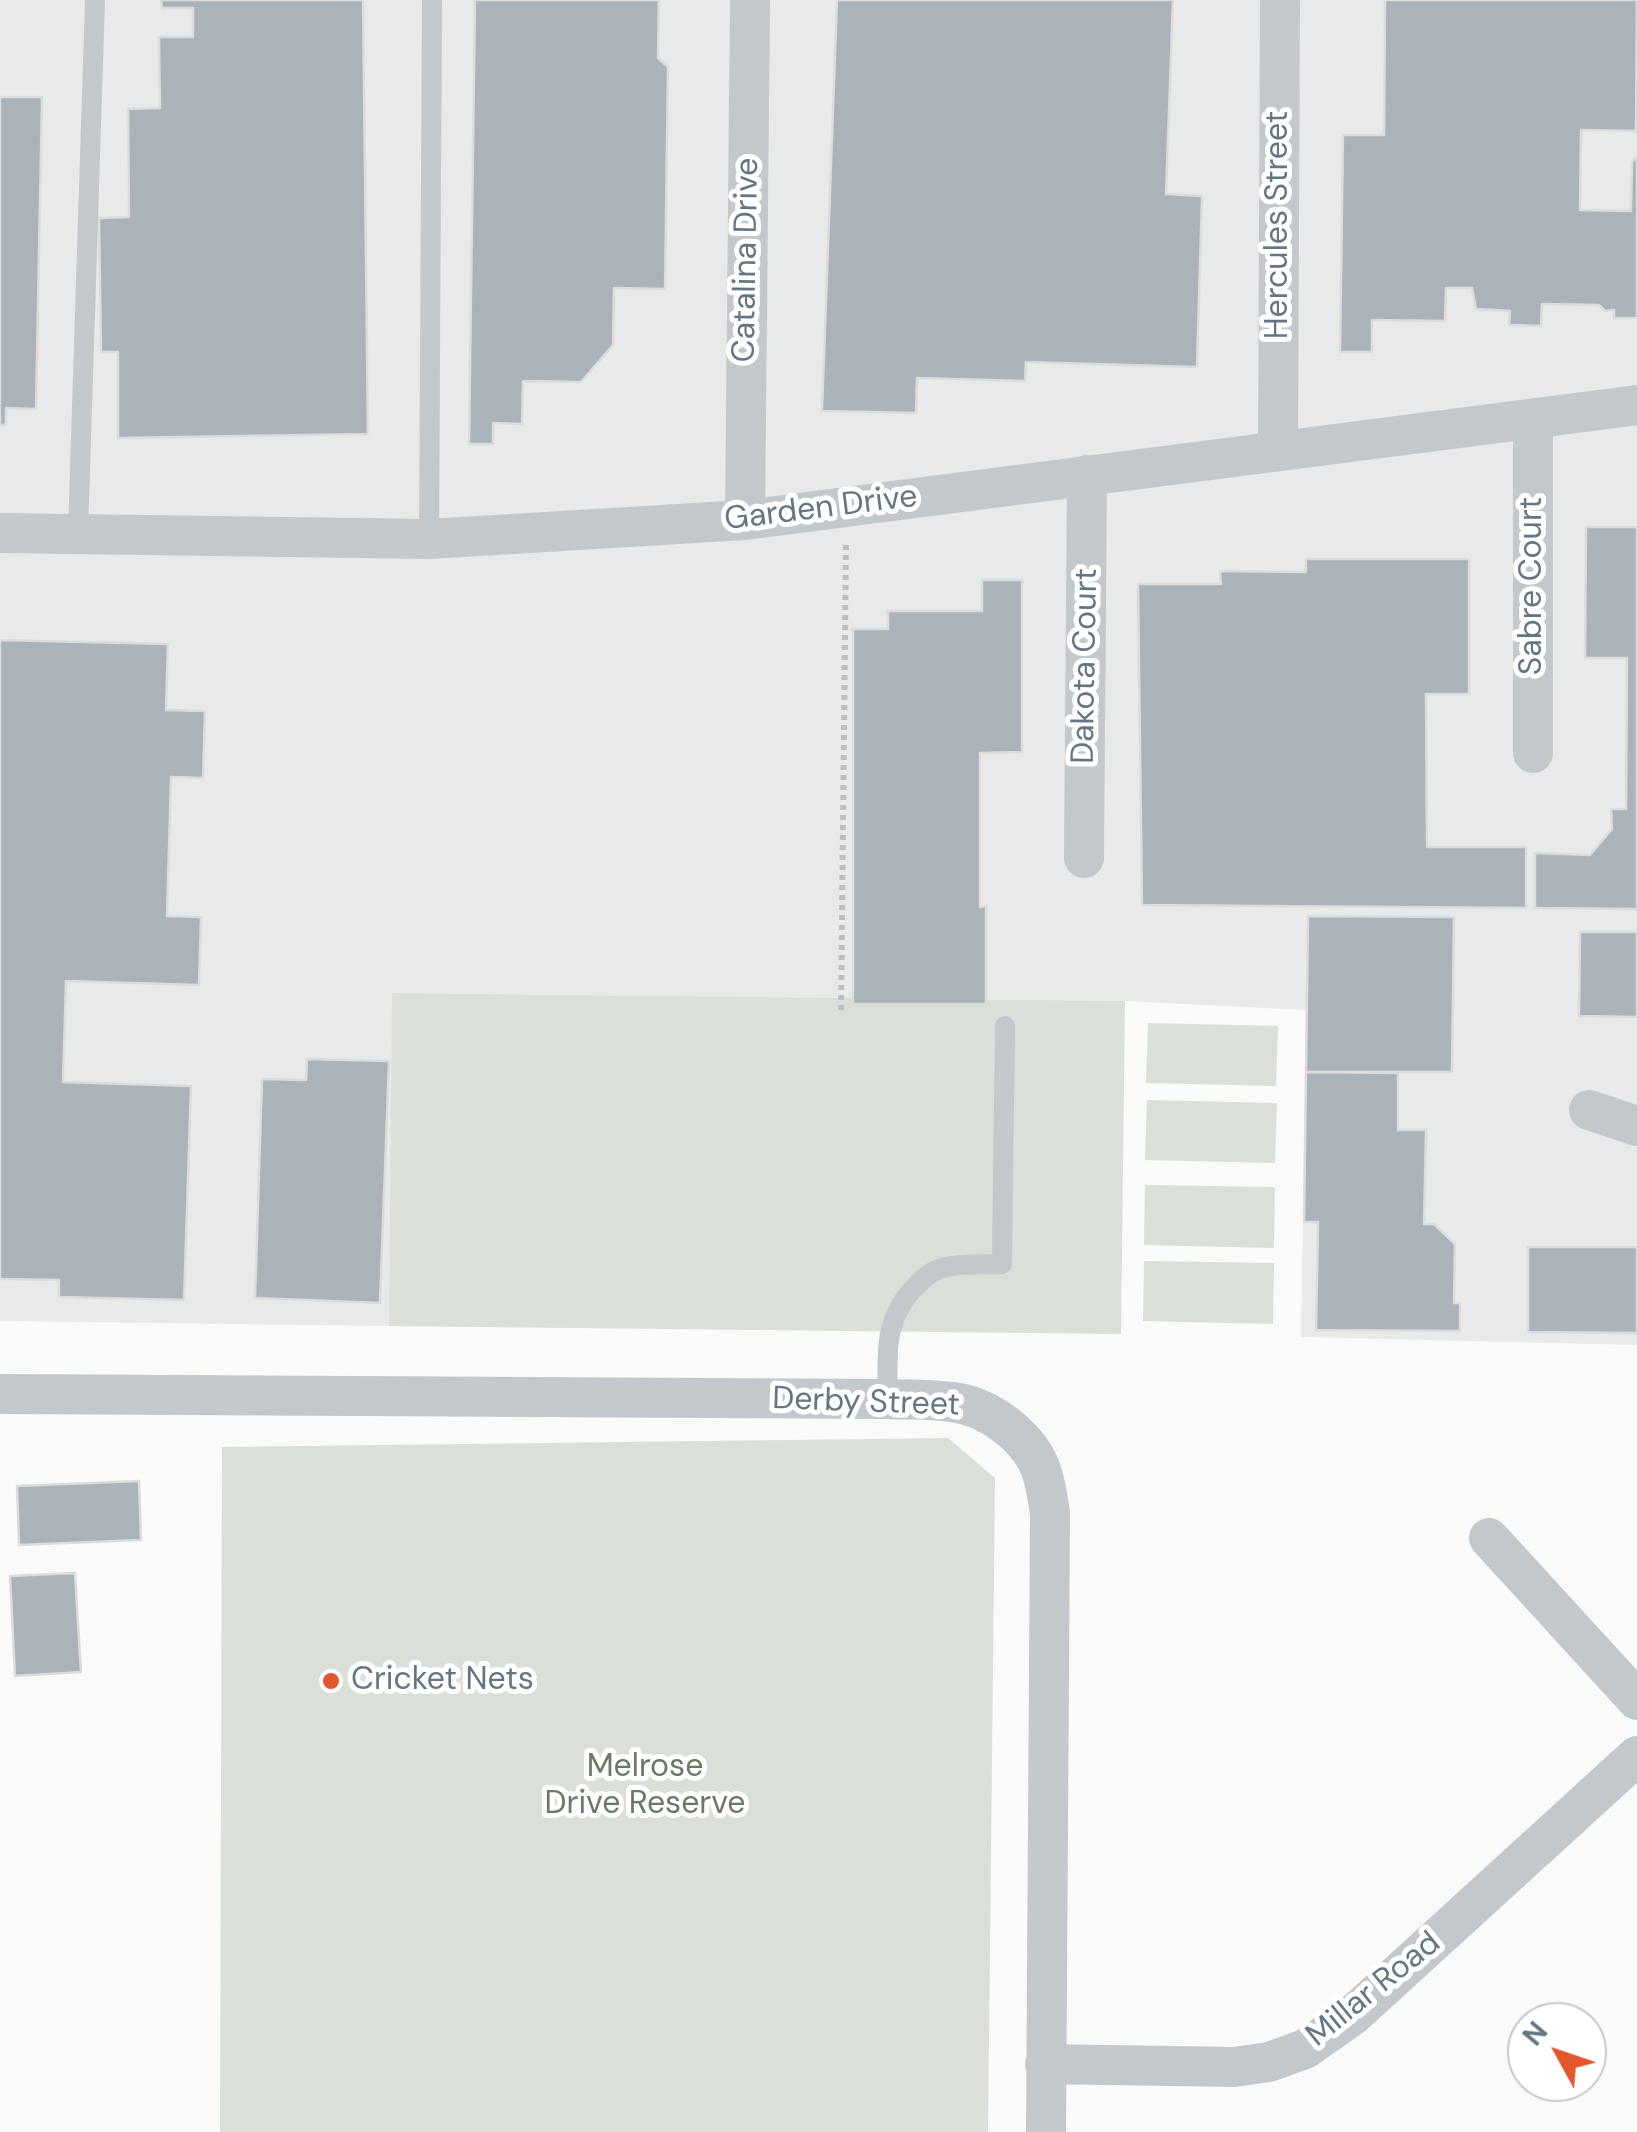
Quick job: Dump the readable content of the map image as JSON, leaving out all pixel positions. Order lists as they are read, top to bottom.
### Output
{
  "streets": {
    "street": [
      "Hercules Street",
      "Catalina Drive",
      "Garden Drive",
      "Sabre Court",
      "Dakota Court",
      "Derby Street",
      "Millar Road"
    ]
  },
  "crossings": [
    ["Hercules Street", "Garden Drive"],
    ["Catalina Drive", "Garden Drive"],
    ["Garden Drive", "Sabre Court"],
    ["Garden Drive", "Dakota Court"],
    ["Derby Street", "Millar Road"]
  ],
  "parks": ["Melrose Drive Reserve"],
  "places": ["Cricket Nets"],
  "north": "top left"
}
